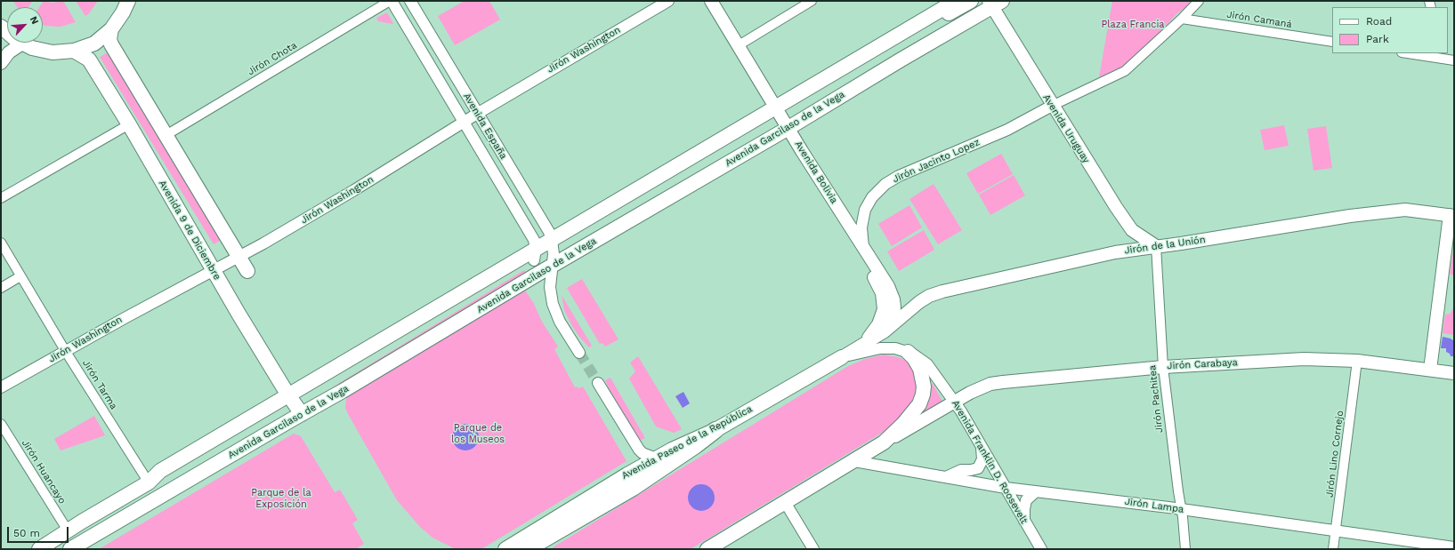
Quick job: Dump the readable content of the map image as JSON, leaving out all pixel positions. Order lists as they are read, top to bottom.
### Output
{
  "streets": {
    "main road": [
      "Avenida Garcilaso de la Vega",
      "Avenida Uruguay",
      "Avenida Bolivia",
      "Avenida 9 de Diciembre",
      "Jirón de la Unión",
      "Jirón Carabaya",
      "Avenida Paseo de la República"
    ],
    "street": [
      "Jirón Camaná",
      "Jirón Washington",
      "Jirón Chota",
      "Avenida España",
      "Jirón Jacinto Lopez",
      "Jirón Tarma",
      "Jirón Pachitea",
      "Jirón Lino Cornejo",
      "Avenida Franklin D. Roosevelt",
      "Jirón Huancayo",
      "Jirón Lampa"
    ]
  },
  "crossings": [
    ["Jirón Washington", "Avenida España"],
    ["Jirón Washington", "Avenida 9 de Diciembre"],
    ["Jirón Washington", "Jirón Tarma"],
    ["Jirón Chota", "Avenida España"],
    ["Avenida España", "Avenida Garcilaso de la Vega"],
    ["Avenida Garcilaso de la Vega", "Avenida Uruguay"],
    ["Avenida Garcilaso de la Vega", "Avenida Bolivia"],
    ["Avenida Garcilaso de la Vega", "Avenida 9 de Diciembre"],
    ["Avenida Garcilaso de la Vega", "Jirón Tarma"],
    ["Avenida Garcilaso de la Vega", "Jirón Huancayo"],
    ["Avenida Uruguay", "Jirón Jacinto Lopez"],
    ["Avenida Uruguay", "Jirón de la Unión"],
    ["Avenida Uruguay", "Jirón Pachitea"],
    ["Jirón Jacinto Lopez", "Avenida Bolivia"],
    ["Avenida Bolivia", "Jirón de la Unión"],
    ["Avenida Bolivia", "Avenida Paseo de la República"],
    ["Jirón de la Unión", "Jirón Pachitea"],
    ["Jirón de la Unión", "Avenida Paseo de la República"],
    ["Jirón Carabaya", "Jirón Pachitea"],
    ["Jirón Carabaya", "Jirón Lino Cornejo"],
    ["Jirón Carabaya", "Avenida Franklin D. Roosevelt"],
    ["Jirón Pachitea", "Jirón Lampa"],
    ["Avenida Paseo de la República", "Avenida Franklin D. Roosevelt"],
    ["Jirón Lino Cornejo", "Jirón Lampa"],
    ["Avenida Franklin D. Roosevelt", "Jirón Lampa"]
  ],
  "parks": ["Plaza Francia", "Parque de los Museos", "Parque de la Exposición"],
  "legend": ["Road", "Park"],
  "scale_bar": "50 m",
  "north": "top right"
}
